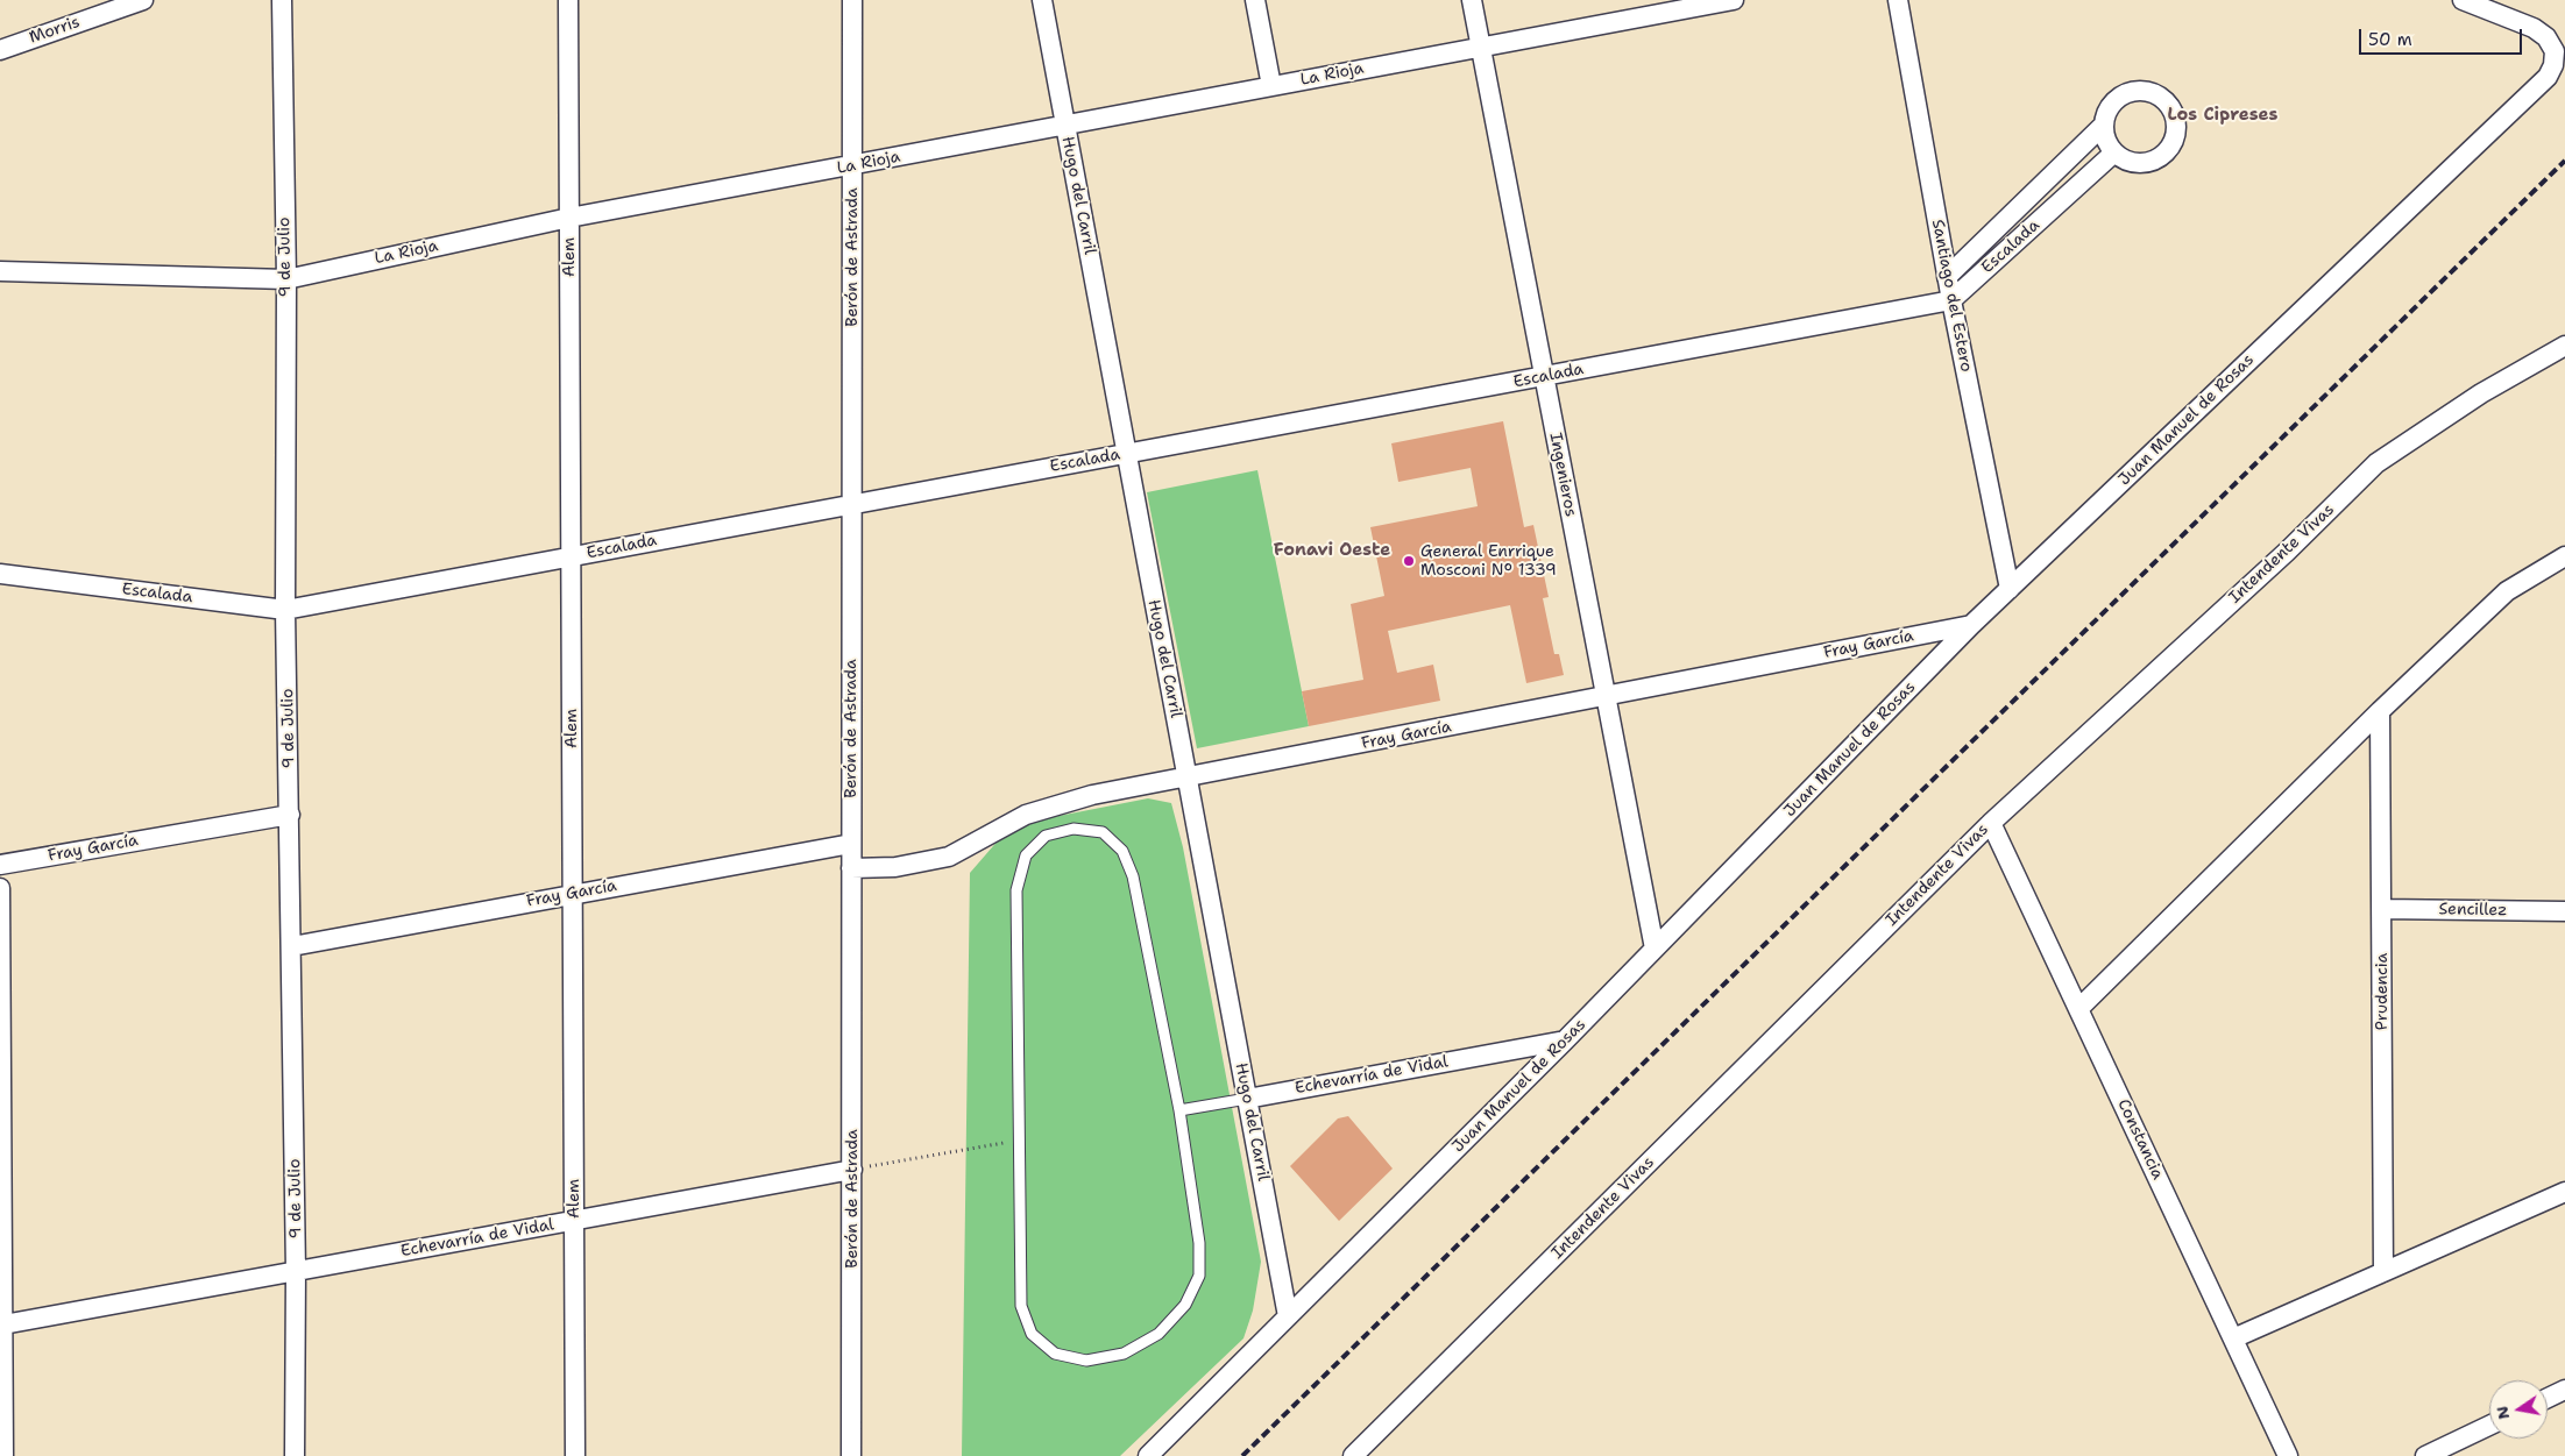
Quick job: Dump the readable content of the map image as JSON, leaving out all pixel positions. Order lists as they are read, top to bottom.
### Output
{
  "streets": {
    "street": [
      "Morris",
      "La Rioja",
      "Hugo del Carril",
      "Escalada",
      "9 de Julio",
      "Alem",
      "Berón de Astrada",
      "Santiago del Estero",
      "Juan Manuel de Rosas",
      "Ingenieros",
      "Intendente Vivas",
      "Fray García",
      "Sencillez",
      "Prudencia",
      "Echevarría de Vidal",
      "Constancia"
    ]
  },
  "crossings": [
    ["La Rioja", "Hugo del Carril"],
    ["La Rioja", "9 de Julio"],
    ["La Rioja", "Alem"],
    ["La Rioja", "Berón de Astrada"],
    ["La Rioja", "Ingenieros"],
    ["Hugo del Carril", "Escalada"],
    ["Hugo del Carril", "Juan Manuel de Rosas"],
    ["Hugo del Carril", "Fray García"],
    ["Hugo del Carril", "Echevarría de Vidal"],
    ["Escalada", "9 de Julio"],
    ["Escalada", "Alem"],
    ["Escalada", "Berón de Astrada"],
    ["Escalada", "Santiago del Estero"],
    ["Escalada", "Ingenieros"],
    ["9 de Julio", "Fray García"],
    ["9 de Julio", "Echevarría de Vidal"],
    ["Alem", "Fray García"],
    ["Alem", "Echevarría de Vidal"],
    ["Berón de Astrada", "Fray García"],
    ["Berón de Astrada", "Echevarría de Vidal"],
    ["Santiago del Estero", "Juan Manuel de Rosas"],
    ["Juan Manuel de Rosas", "Ingenieros"],
    ["Juan Manuel de Rosas", "Fray García"],
    ["Juan Manuel de Rosas", "Echevarría de Vidal"],
    ["Ingenieros", "Fray García"],
    ["Intendente Vivas", "Constancia"],
    ["Sencillez", "Prudencia"]
  ],
  "districts": ["Los Cipreses", "Fonavi Oeste"],
  "places": ["General Enrrique Mosconi Nº 1339"],
  "scale_bar": "50 m",
  "north": "left"
}
